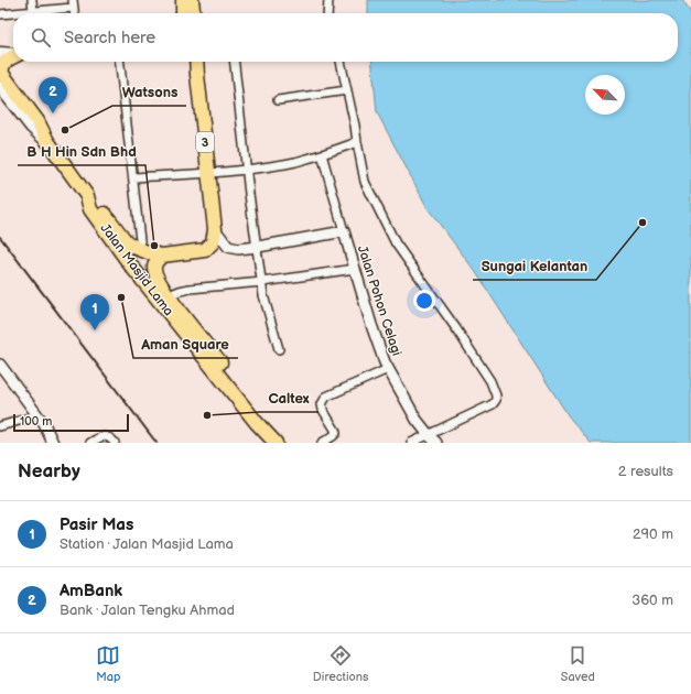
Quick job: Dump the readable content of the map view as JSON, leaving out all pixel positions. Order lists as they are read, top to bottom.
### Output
{
  "streets": {
    "highway": ["3", "Jalan Masjid Lama"],
    "street": ["Jalan Pohon Celagi"]
  },
  "crossings": [
    ["3", "Jalan Masjid Lama"]
  ],
  "places": [
    "Watsons",
    "Sungai Kelantan",
    "B H Hin Sdn Bhd",
    "Aman Square",
    "Caltex"
  ],
  "scale_bar": "100 m",
  "north": "top left",
  "page": {
    "search": "Search here",
    "pins": ["2", "1"],
    "scale": "100 m",
    "heading": ["Nearby", "2 results"],
    "list": [
      {
        "mark": "1",
        "name": "Pasir Mas",
        "note": "Station · Jalan Masjid Lama",
        "value": "290 m"
      },
      {
        "mark": "2",
        "name": "AmBank",
        "note": "Bank · Jalan Tengku Ahmad",
        "value": "360 m"
      }
    ],
    "nav": ["Map", "Directions", "Saved"]
  }
}
